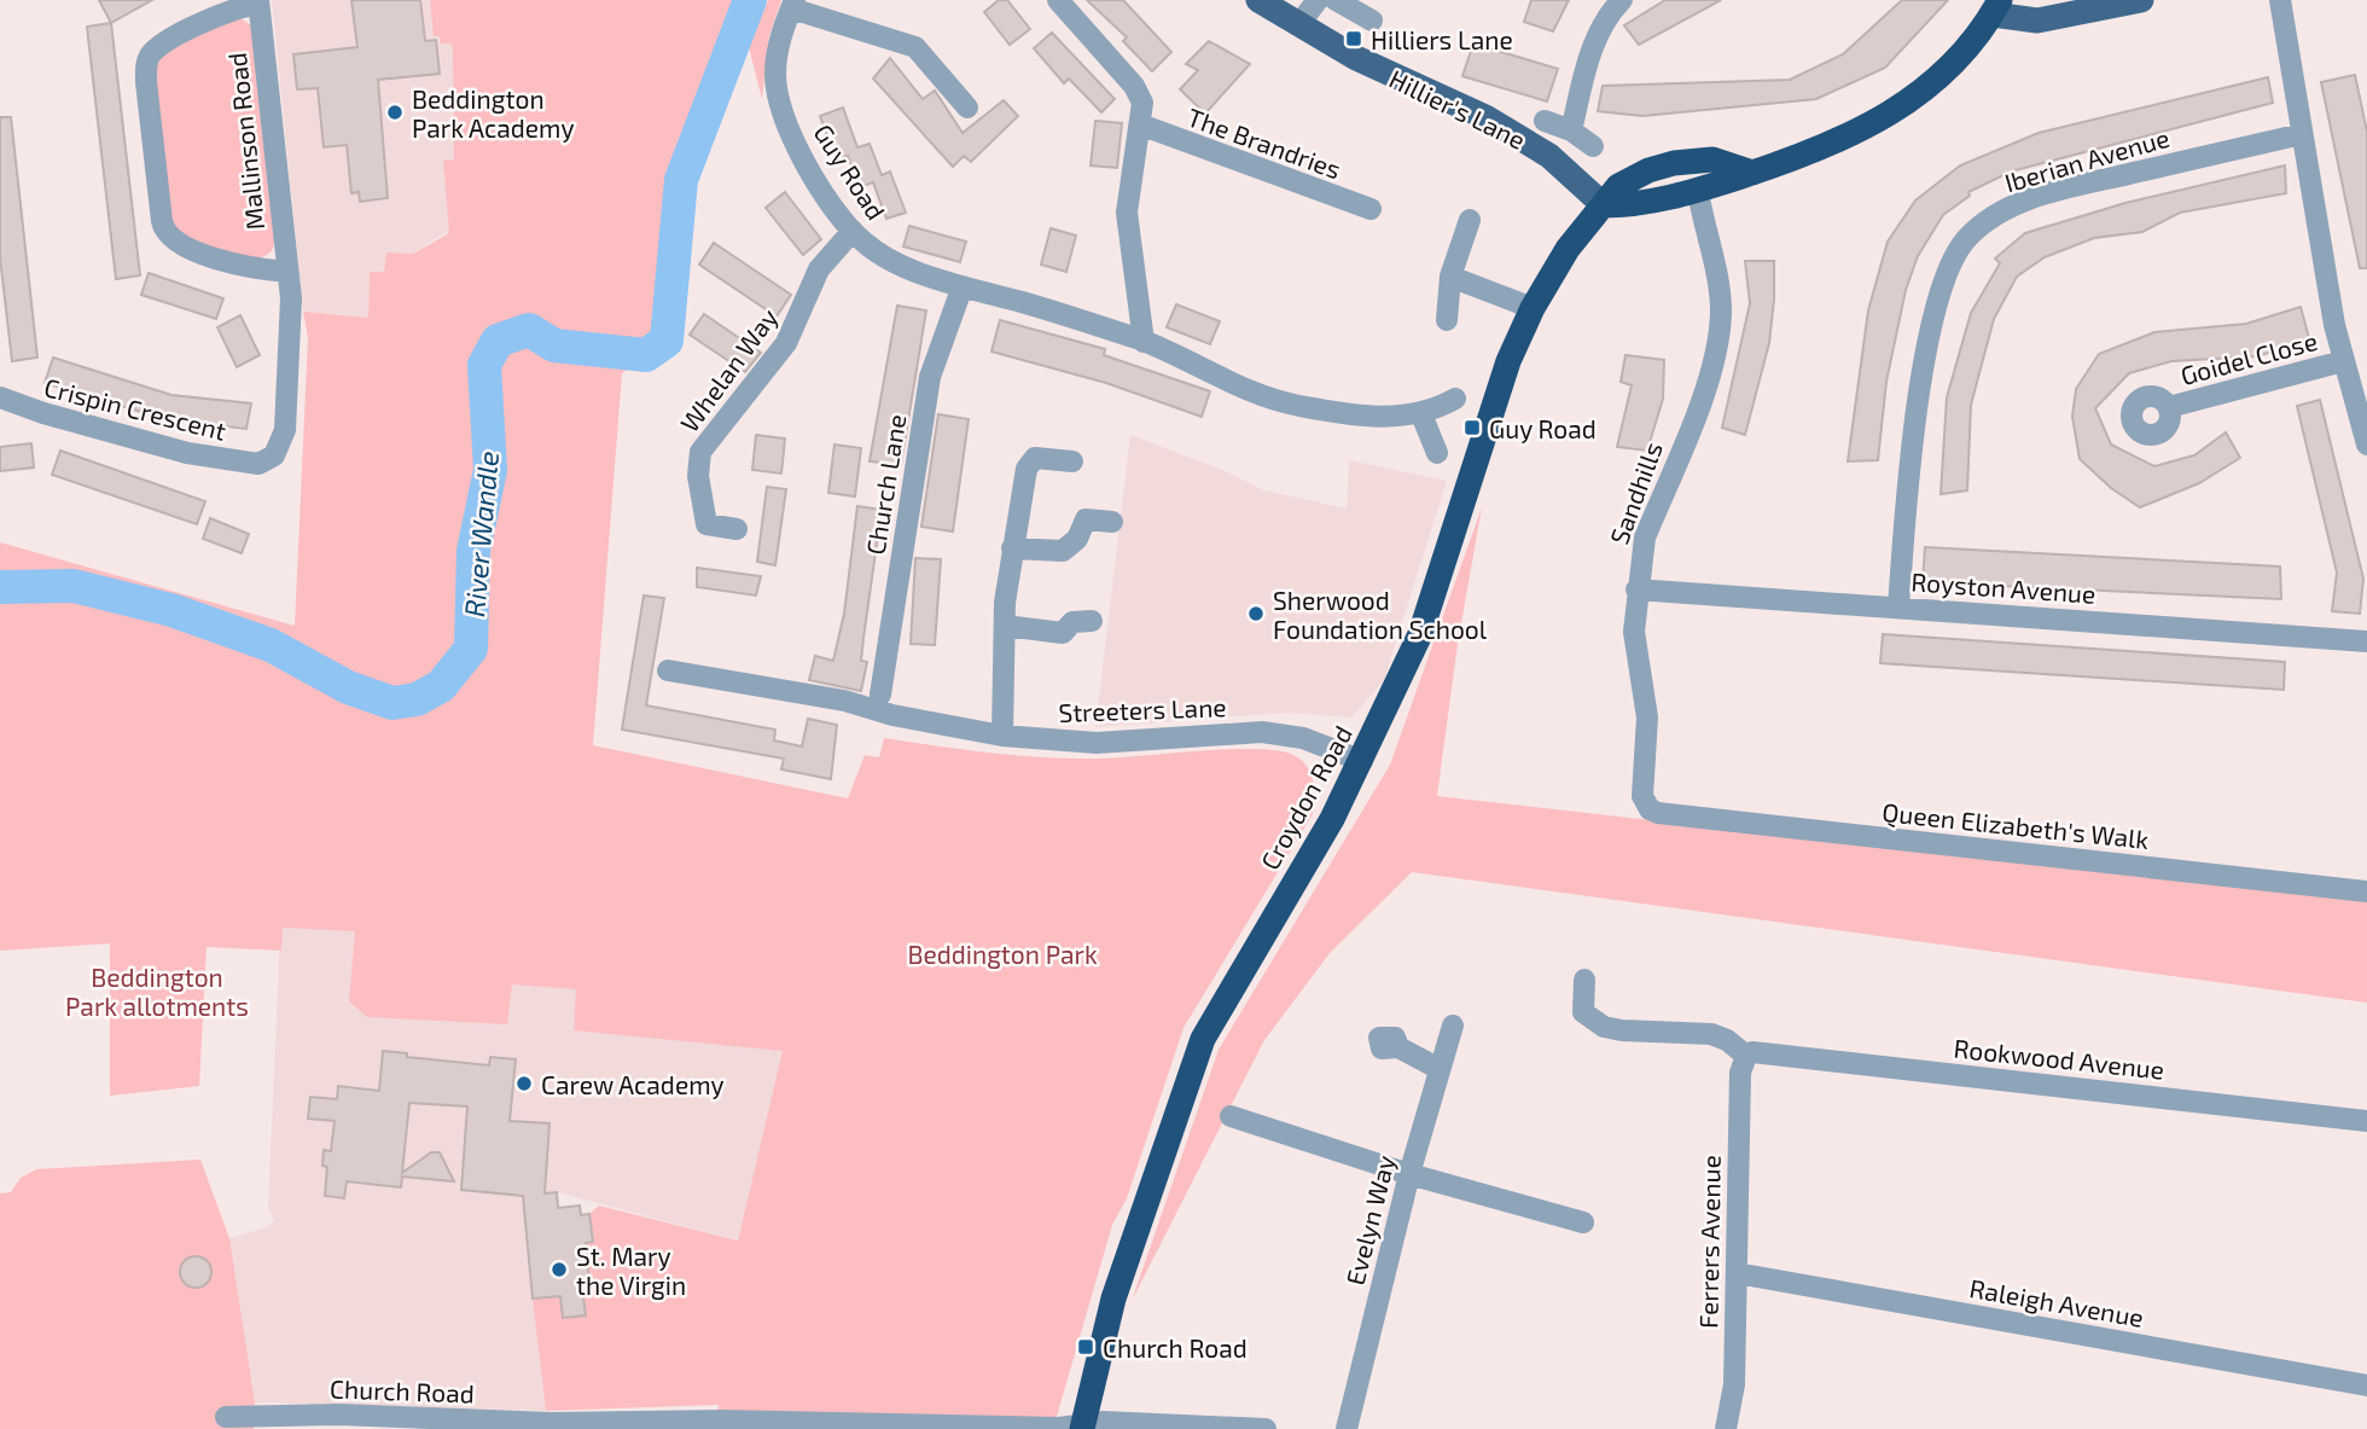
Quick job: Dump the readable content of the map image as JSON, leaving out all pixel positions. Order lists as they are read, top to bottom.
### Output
{
  "streets": {
    "highway": ["Croydon Road"],
    "main road": ["Hillier's Lane"],
    "street": [
      "Mallinson Road",
      "The Brandries",
      "Iberian Avenue",
      "Guy Road",
      "Goidel Close",
      "Whelan Way",
      "Crispin Crescent",
      "Church Lane",
      "Sandhills",
      "Royston Avenue",
      "Streeters Lane",
      "Queen Elizabeth's Walk",
      "Rookwood Avenue",
      "Evelyn Way",
      "Ferrers Avenue",
      "Raleigh Avenue",
      "Church Road"
    ]
  },
  "crossings": [
    ["Hillier's Lane", "Croydon Road"],
    ["Mallinson Road", "Crispin Crescent"],
    ["Iberian Avenue", "Royston Avenue"],
    ["Guy Road", "Whelan Way"],
    ["Guy Road", "Church Lane"],
    ["Church Lane", "Streeters Lane"],
    ["Sandhills", "Royston Avenue"],
    ["Sandhills", "Queen Elizabeth's Walk"],
    ["Streeters Lane", "Croydon Road"],
    ["Croydon Road", "Church Road"],
    ["Rookwood Avenue", "Ferrers Avenue"],
    ["Ferrers Avenue", "Raleigh Avenue"]
  ],
  "water": ["River Wandle"],
  "parks": ["Beddington Park", "Beddington Park allotments"],
  "places": {
    "transit": ["Hilliers Lane", "Guy Road", "Church Road"],
    "other": [
      "Beddington Park Academy",
      "Sherwood Foundation School",
      "Carew Academy",
      "St. Mary the Virgin"
    ]
  }
}
